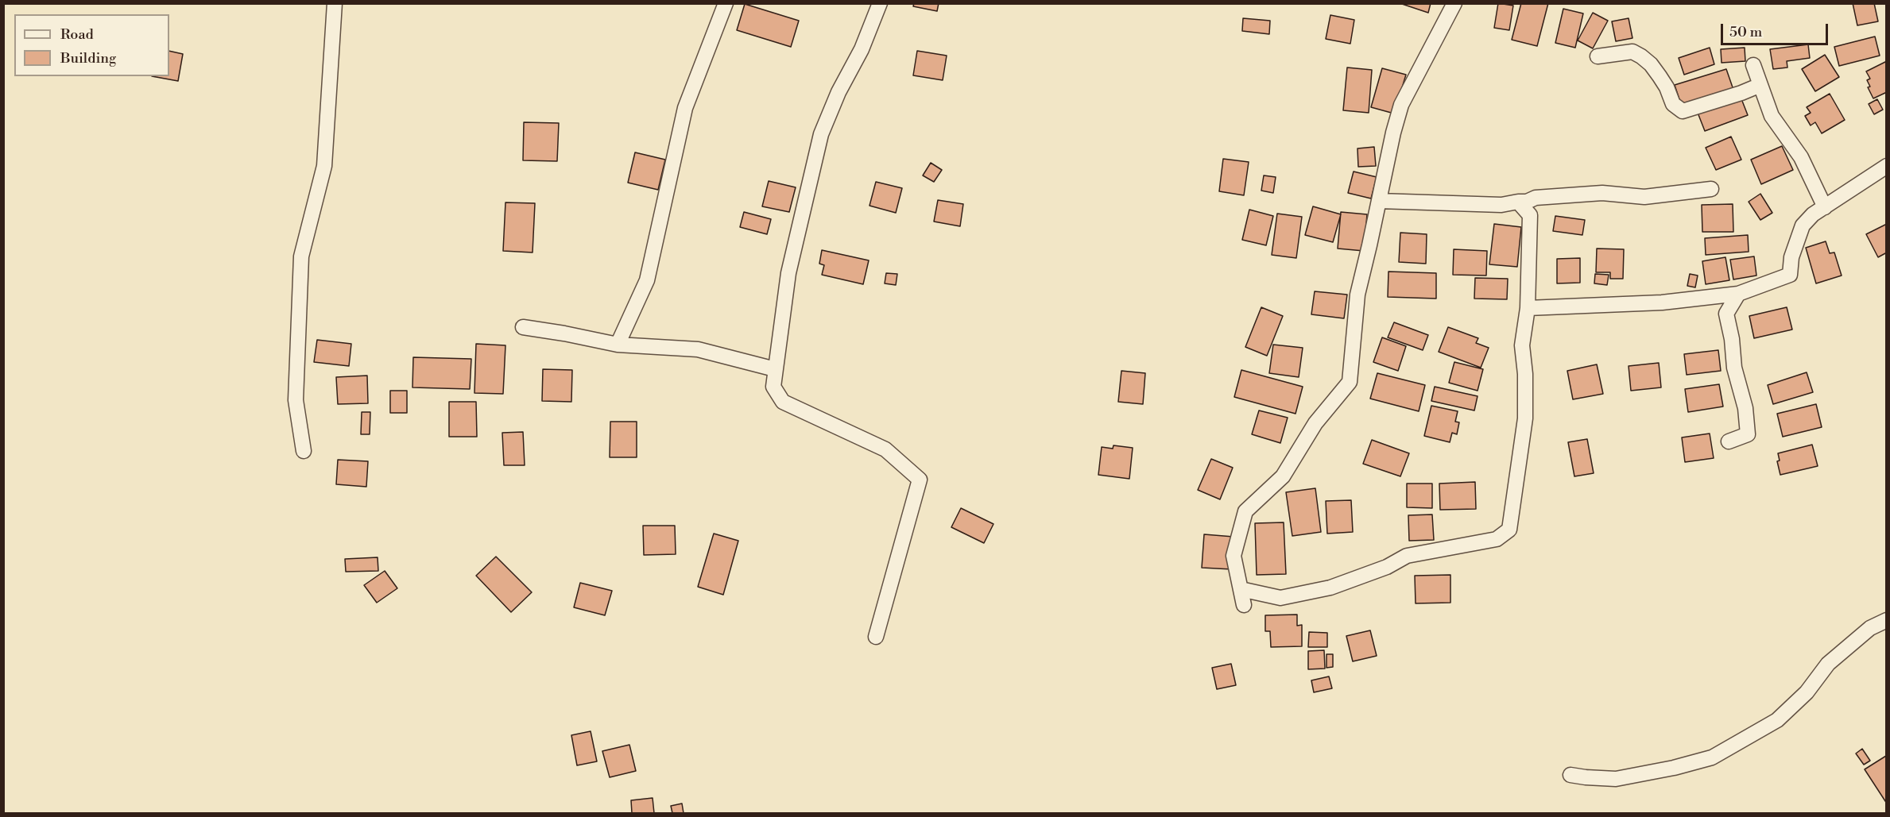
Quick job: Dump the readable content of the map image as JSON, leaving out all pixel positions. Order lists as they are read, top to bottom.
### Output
{
  "legend": ["Road", "Building"],
  "scale_bar": "50 m"
}
